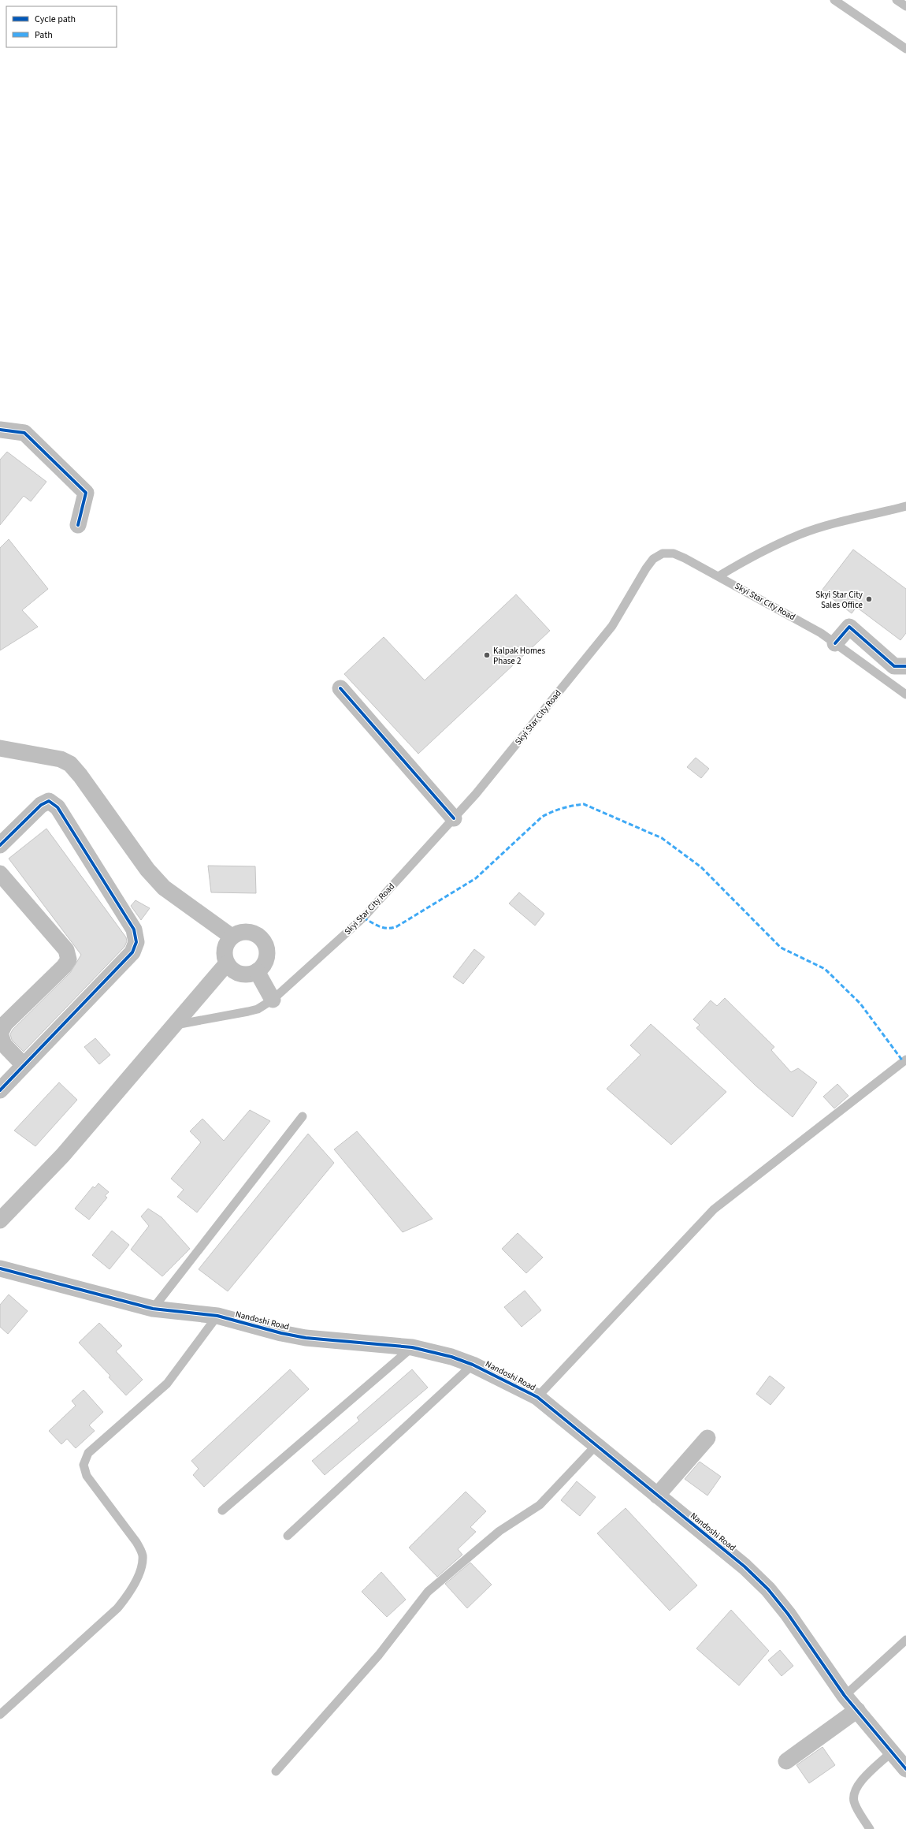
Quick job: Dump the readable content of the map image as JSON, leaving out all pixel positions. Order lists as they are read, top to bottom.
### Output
{
  "streets": {
    "street": ["Nandoshi Road"],
    "lane": ["Skyi Star City Road"]
  },
  "places": ["Skyi Star City Sales Office", "Kalpak Homes Phase 2"],
  "legend": ["Cycle path", "Path"]
}
